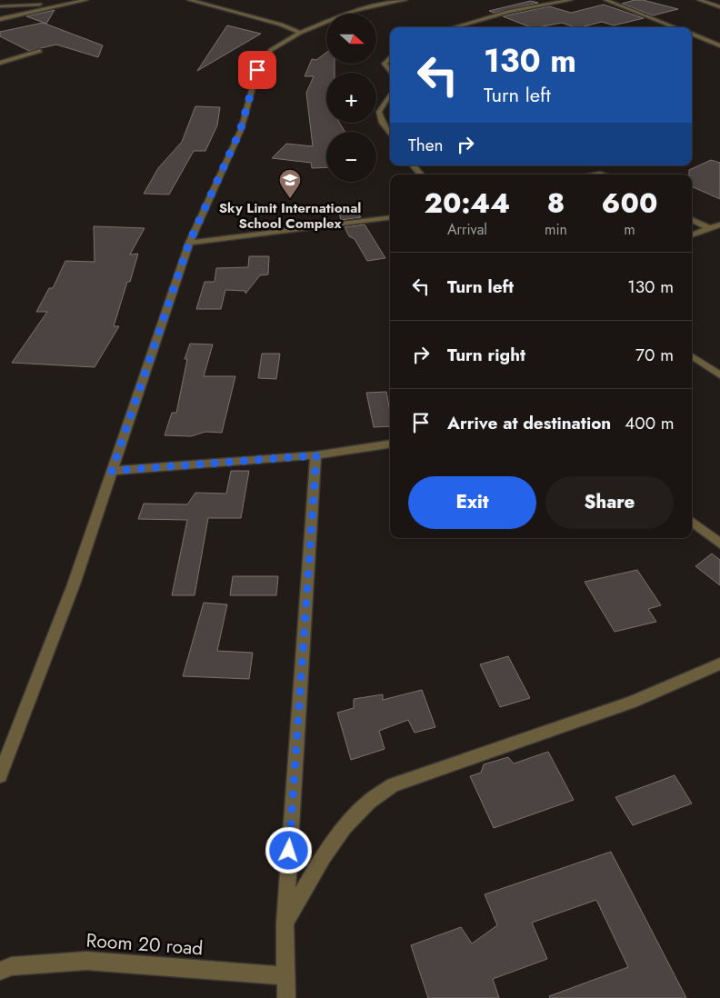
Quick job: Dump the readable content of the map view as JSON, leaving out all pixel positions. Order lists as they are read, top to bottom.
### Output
{
  "streets": {
    "street": ["Room 20 road"]
  },
  "places": {
    "school or university": ["Sky Limit International School Complex"]
  },
  "north": "right",
  "page": {
    "map_buttons": ["+", "−"],
    "turn": ["130 m", "Turn left"],
    "then": "Then",
    "eta": [
      "20:44",
      "Arrival",
      "8",
      "min",
      "600",
      "m"
    ],
    "list": [
      {
        "name": "Turn left",
        "value": "130 m"
      },
      {
        "name": "Turn right",
        "value": "70 m"
      },
      {
        "name": "Arrive at destination",
        "value": "400 m"
      }
    ],
    "buttons": ["Exit", "Share"]
  }
}
